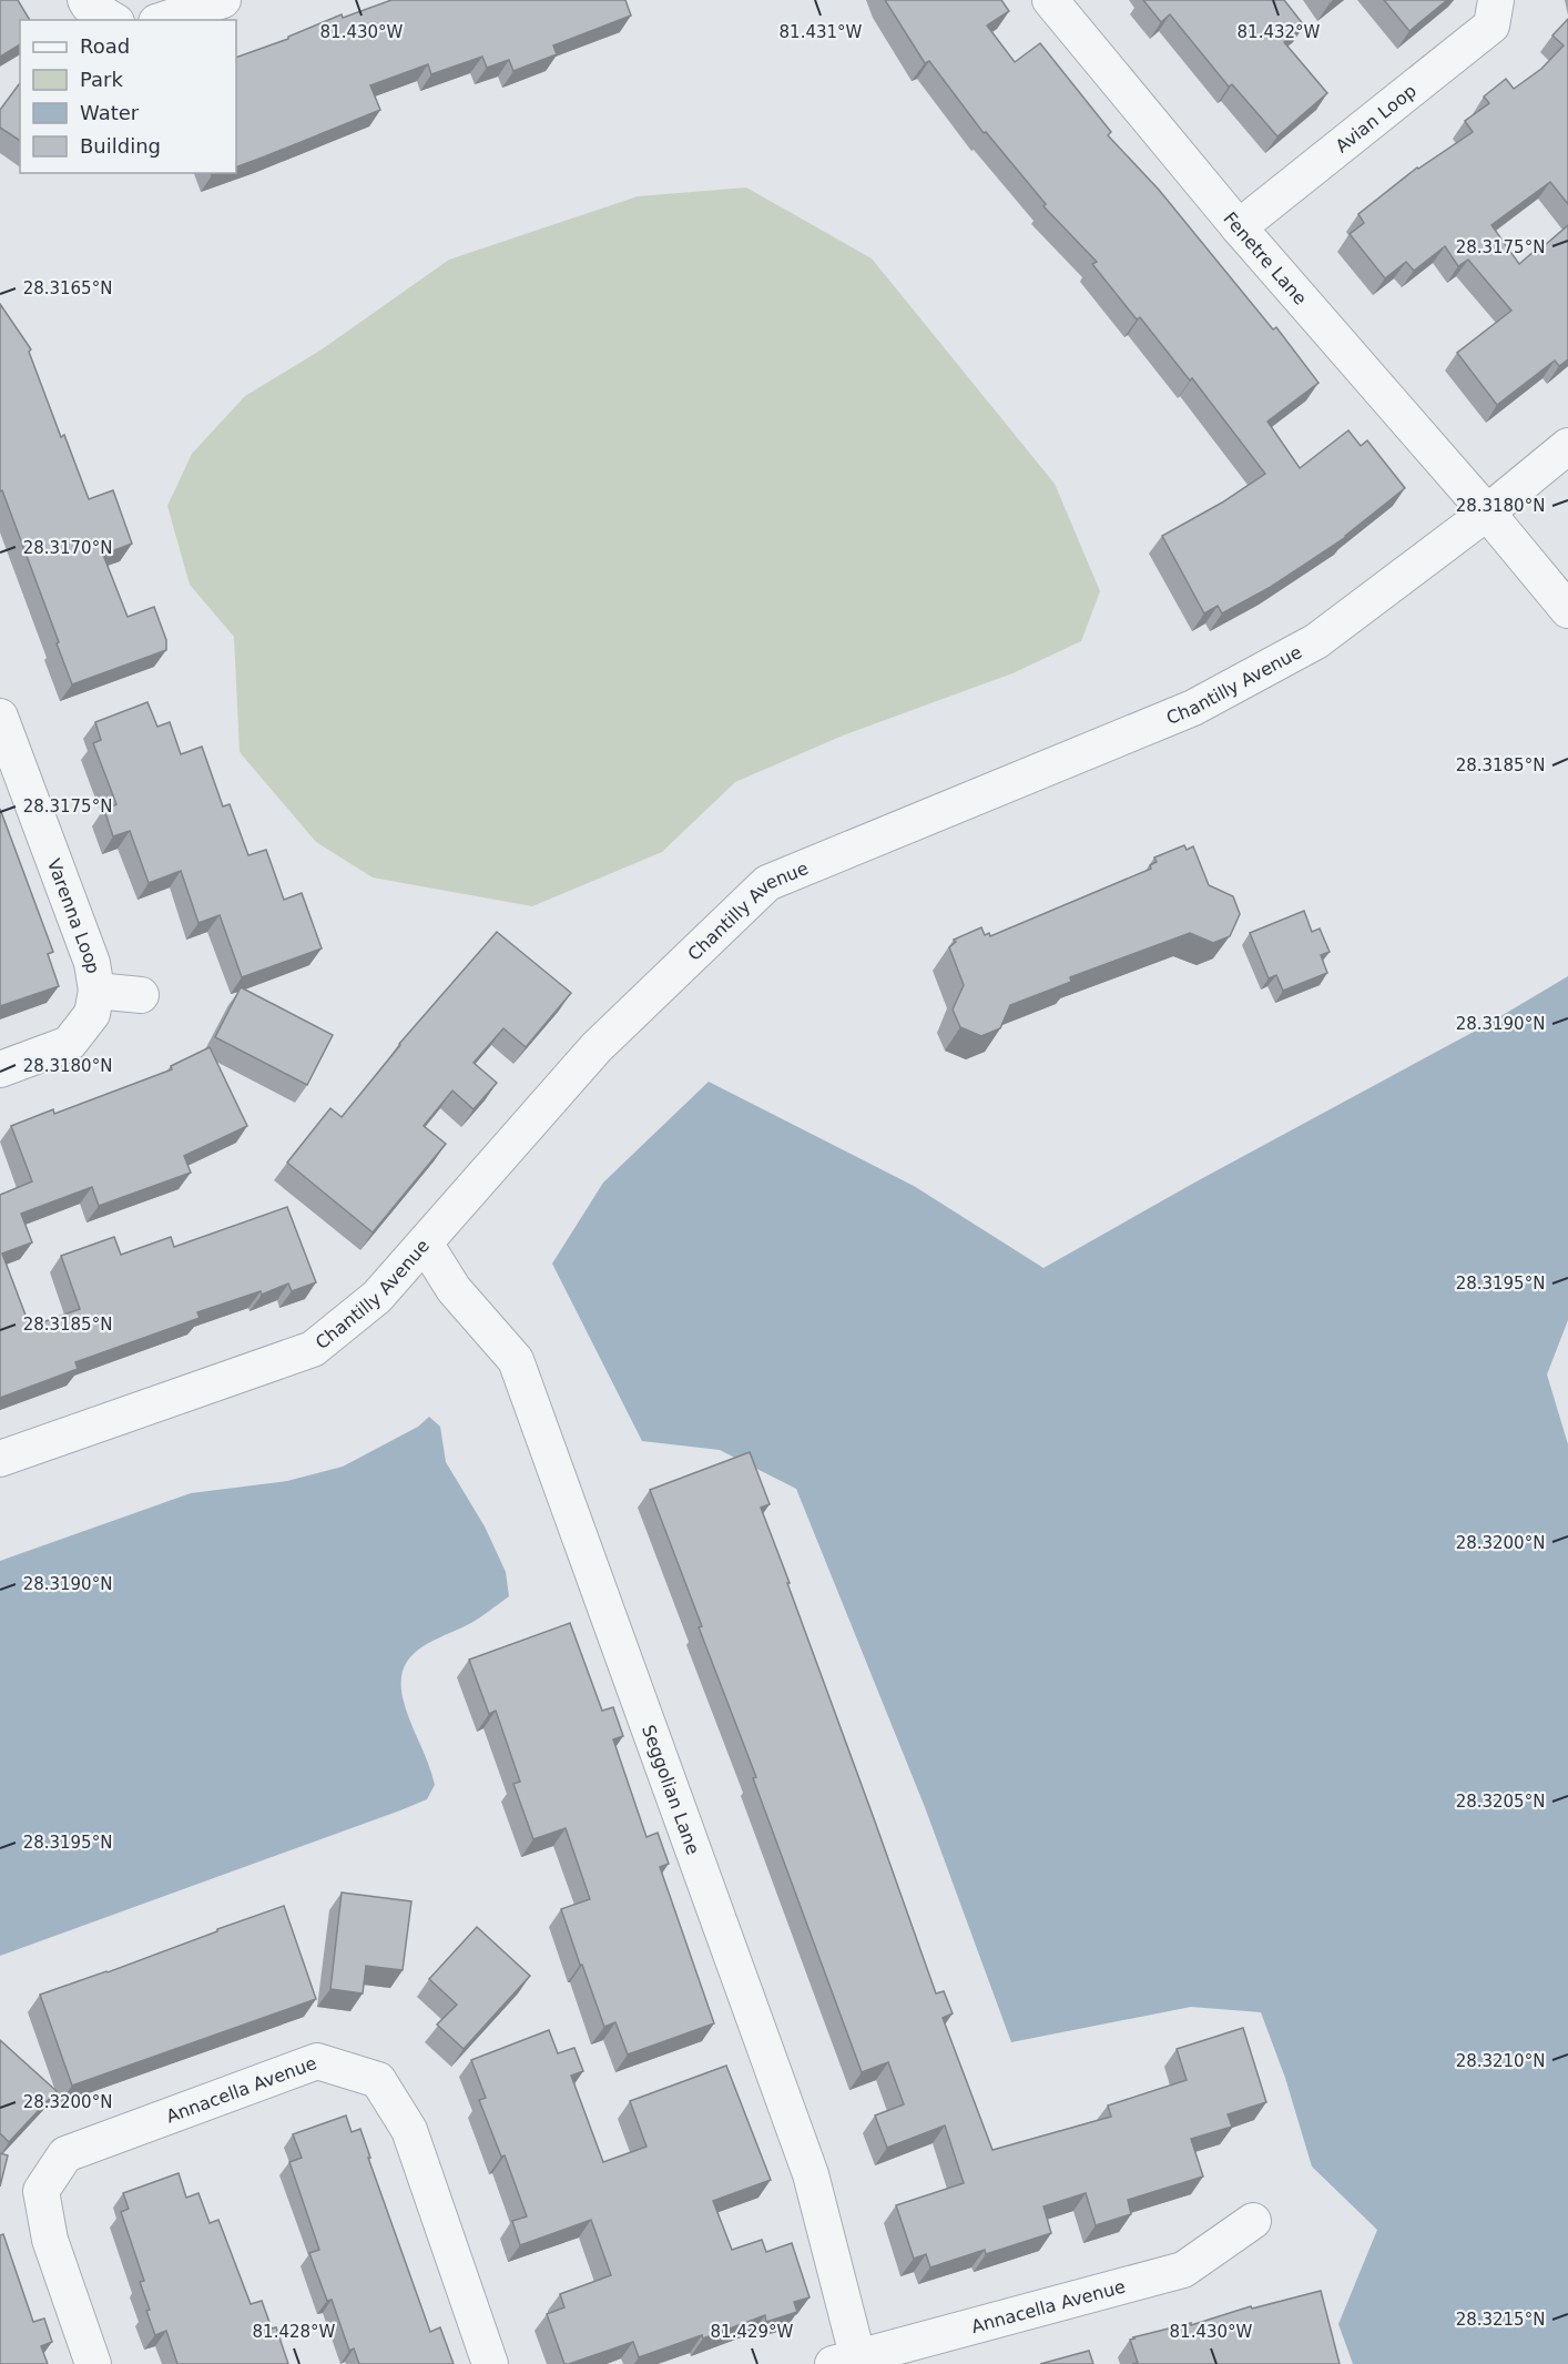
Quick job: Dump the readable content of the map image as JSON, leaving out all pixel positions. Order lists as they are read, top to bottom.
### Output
{
  "streets": {
    "street": [
      "Avian Loop",
      "Fenetre Lane",
      "Chantilly Avenue",
      "Varenna Loop",
      "Seggolian Lane",
      "Annacella Avenue"
    ]
  },
  "crossings": [
    ["Avian Loop", "Fenetre Lane"],
    ["Fenetre Lane", "Chantilly Avenue"],
    ["Chantilly Avenue", "Seggolian Lane"],
    ["Seggolian Lane", "Annacella Avenue"]
  ],
  "legend": [
    "Road",
    "Park",
    "Water",
    "Building"
  ],
  "coordinates": [
    "81.431°W",
    "81.432°W",
    "81.430°W",
    "28.3175°N",
    "28.3165°N",
    "28.3180°N",
    "28.3170°N",
    "28.3185°N",
    "28.3190°N",
    "28.3195°N",
    "28.3200°N",
    "28.3205°N",
    "28.3210°N",
    "28.3215°N",
    "81.428°W",
    "81.429°W"
  ]
}
